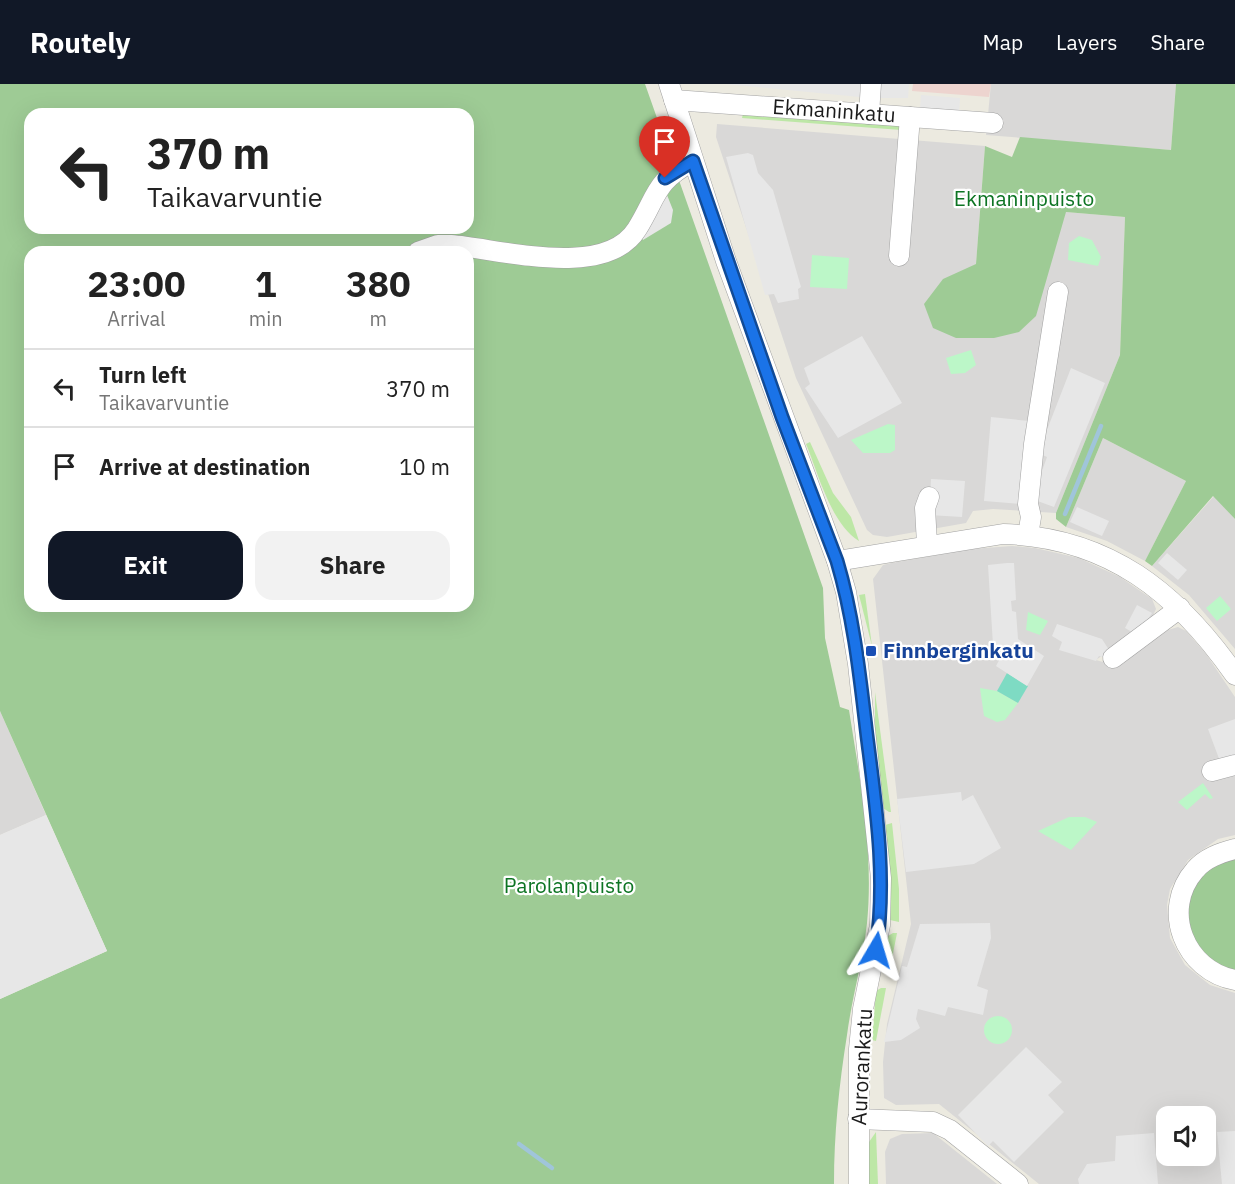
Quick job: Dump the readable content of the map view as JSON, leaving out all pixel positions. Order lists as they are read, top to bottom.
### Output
{
  "streets": {
    "street": ["Ekmaninkatu", "Aurorankatu"]
  },
  "crossings": [
    ["Ekmaninkatu", "Aurorankatu"]
  ],
  "parks": ["Ekmaninpuisto", "Parolanpuisto"],
  "places": {
    "transit": ["Finnberginkatu"]
  },
  "page": {
    "header": "Routely",
    "nav": ["Map", "Layers", "Share"],
    "turn": ["370 m", "Taikavarvuntie"],
    "eta": [
      "23:00",
      "Arrival",
      "1",
      "min",
      "380",
      "m"
    ],
    "list": [
      {
        "name": "Turn left",
        "note": "Taikavarvuntie",
        "value": "370 m"
      },
      {
        "name": "Arrive at destination",
        "value": "10 m"
      }
    ],
    "buttons": ["Exit", "Share"]
  }
}
